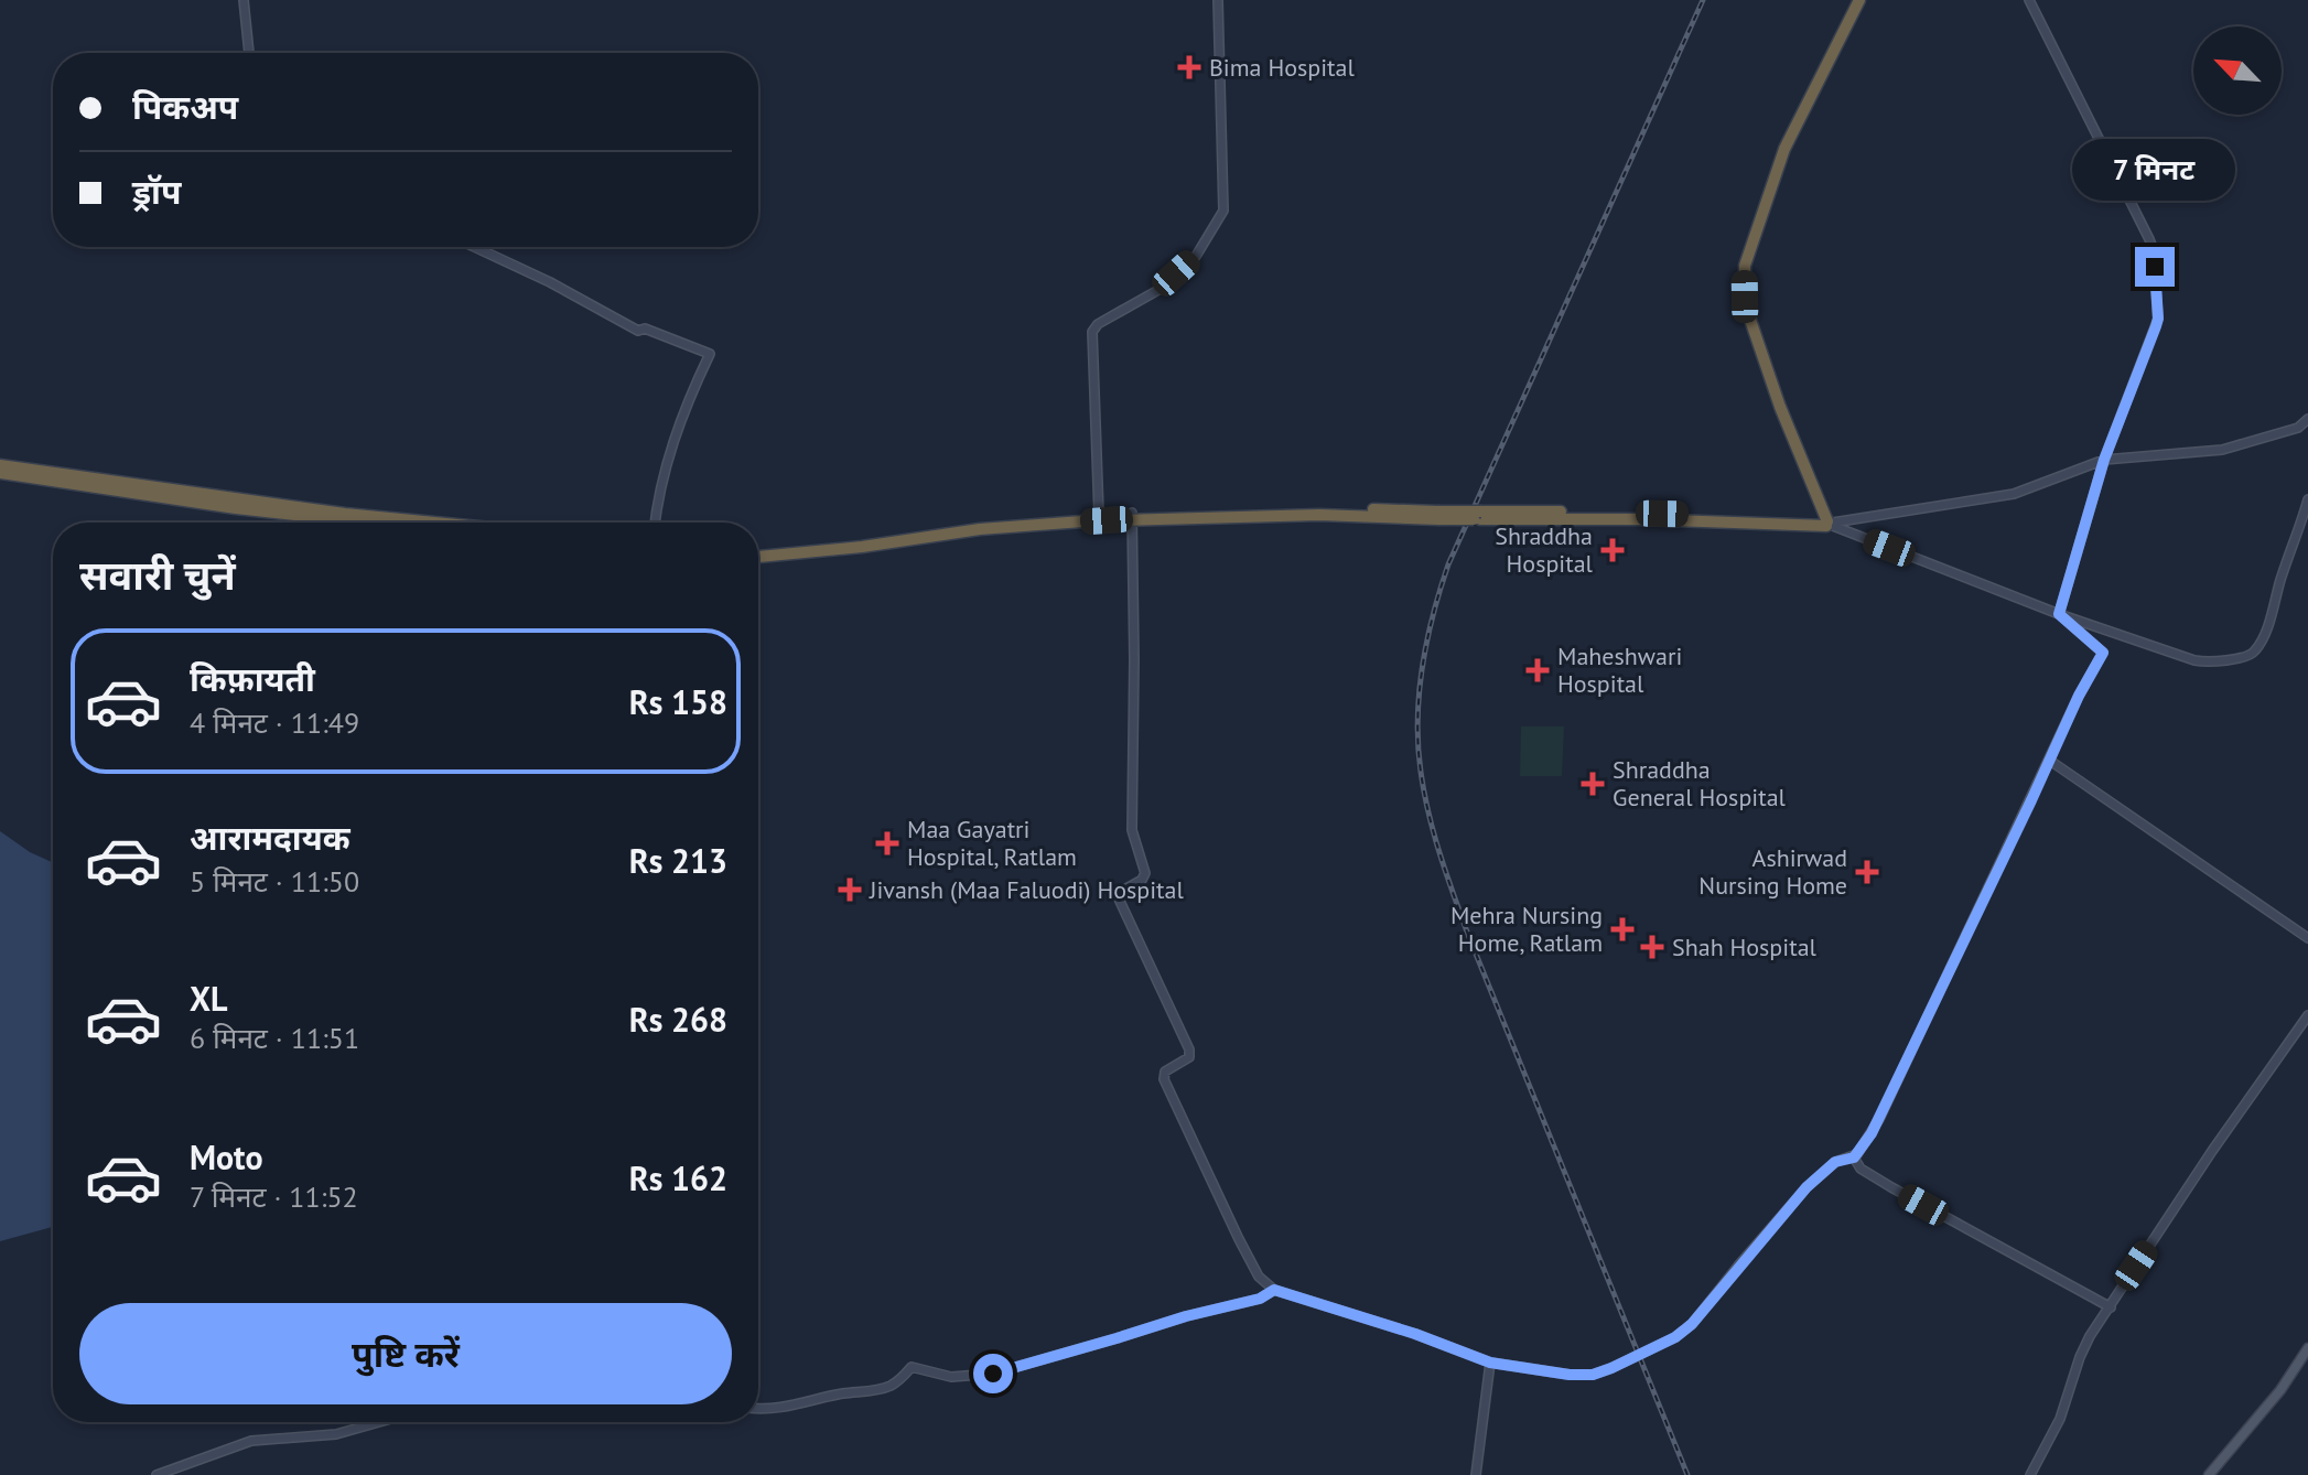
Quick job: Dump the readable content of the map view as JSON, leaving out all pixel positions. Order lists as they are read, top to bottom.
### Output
{
  "places": {
    "health": [
      "Bima Hospital",
      "Shraddha Hospital",
      "Maheshwari Hospital",
      "Shraddha General Hospital",
      "Maa Gayatri Hospital, Ratlam",
      "Ashirwad Nursing Home",
      "Jivansh (Maa Faluodi) Hospital",
      "Mehra Nursing Home, Ratlam",
      "Shah Hospital"
    ]
  },
  "north": "top left",
  "page": {
    "banner": ["पिकअप", "ड्रॉप"],
    "bubble": "7 मिनट",
    "heading": "सवारी चुनें",
    "list": [
      {
        "name": "किफ़ायती",
        "note": "4 मिनट · 11:49",
        "value": "Rs 158"
      },
      {
        "name": "आरामदायक",
        "note": "5 मिनट · 11:50",
        "value": "Rs 213"
      },
      {
        "name": "XL",
        "note": "6 मिनट · 11:51",
        "value": "Rs 268"
      },
      {
        "name": "Moto",
        "note": "7 मिनट · 11:52",
        "value": "Rs 162"
      }
    ],
    "buttons": "पुष्टि करें"
  }
}
